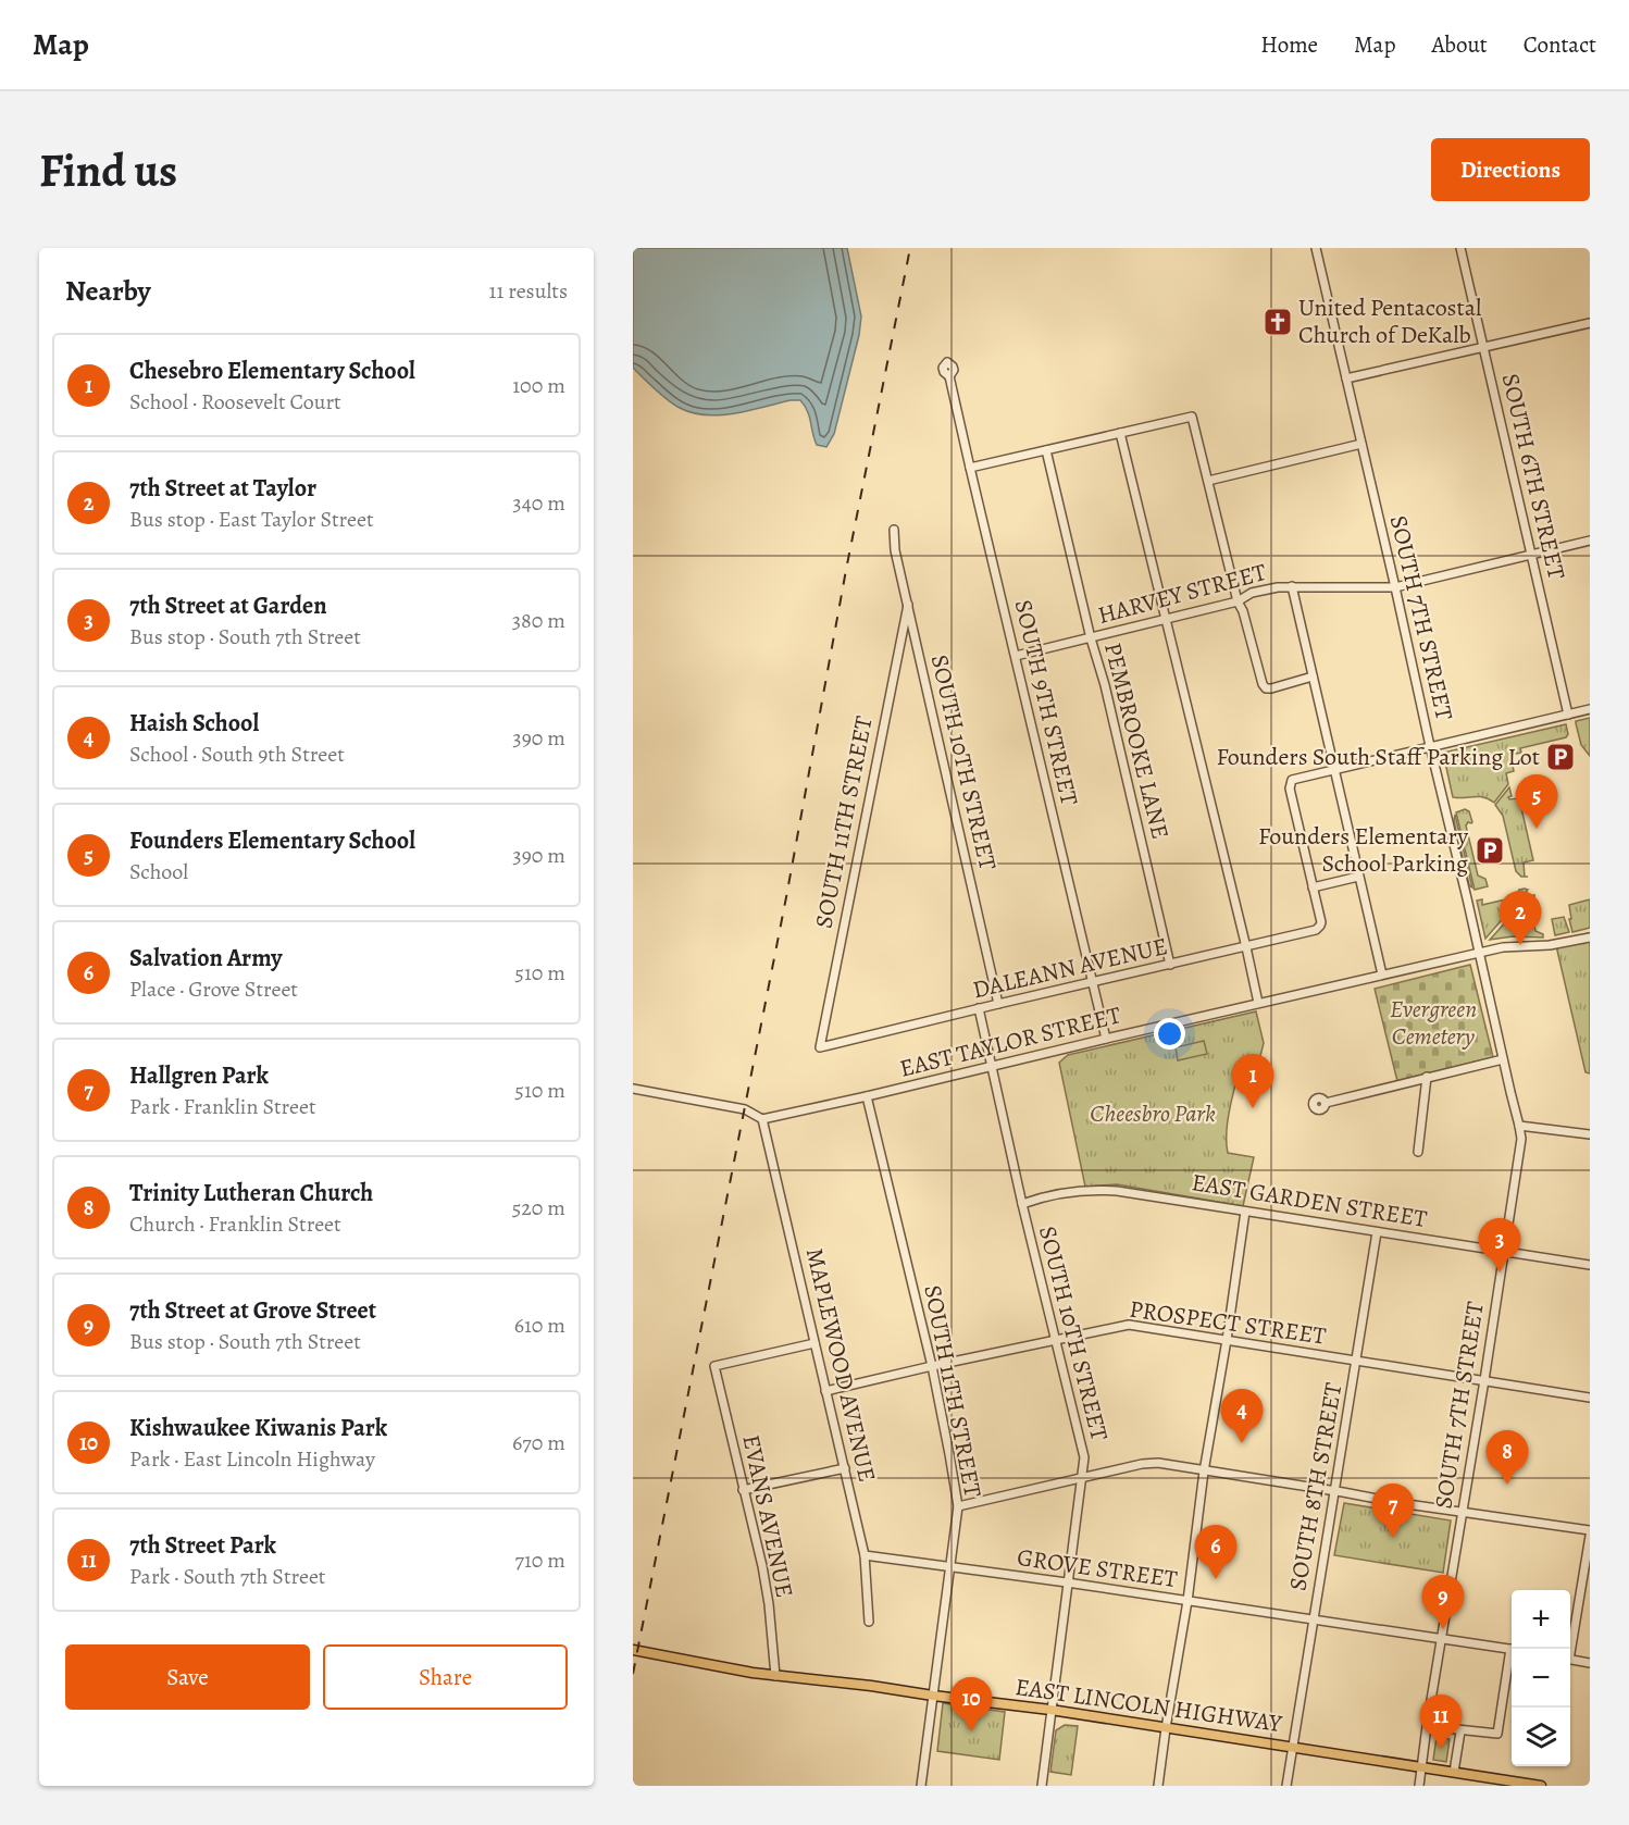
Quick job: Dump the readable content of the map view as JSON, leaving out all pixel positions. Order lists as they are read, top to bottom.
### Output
{
  "streets": {
    "main road": ["EAST LINCOLN HIGHWAY"],
    "street": [
      "SOUTH 6TH STREET",
      "HARVEY STREET",
      "SOUTH 7TH STREET",
      "SOUTH 9TH STREET",
      "PEMBROOKE LANE",
      "SOUTH 10TH STREET",
      "SOUTH 11TH STREET",
      "DALEANN AVENUE",
      "EAST TAYLOR STREET",
      "EAST GARDEN STREET",
      "PROSPECT STREET",
      "MAPLEWOOD AVENUE",
      "SOUTH 8TH STREET",
      "EVANS AVENUE",
      "GROVE STREET"
    ]
  },
  "crossings": [
    ["SOUTH 6TH STREET", "HARVEY STREET"],
    ["HARVEY STREET", "SOUTH 7TH STREET"],
    ["HARVEY STREET", "SOUTH 9TH STREET"],
    ["HARVEY STREET", "PEMBROOKE LANE"],
    ["SOUTH 7TH STREET", "EAST TAYLOR STREET"],
    ["SOUTH 7TH STREET", "EAST GARDEN STREET"],
    ["SOUTH 7TH STREET", "PROSPECT STREET"],
    ["SOUTH 7TH STREET", "GROVE STREET"],
    ["SOUTH 7TH STREET", "EAST LINCOLN HIGHWAY"],
    ["SOUTH 9TH STREET", "DALEANN AVENUE"],
    ["SOUTH 9TH STREET", "EAST TAYLOR STREET"],
    ["PEMBROOKE LANE", "DALEANN AVENUE"],
    ["SOUTH 10TH STREET", "SOUTH 11TH STREET"],
    ["SOUTH 10TH STREET", "DALEANN AVENUE"],
    ["SOUTH 10TH STREET", "EAST TAYLOR STREET"],
    ["SOUTH 10TH STREET", "EAST GARDEN STREET"],
    ["SOUTH 10TH STREET", "PROSPECT STREET"],
    ["SOUTH 10TH STREET", "GROVE STREET"],
    ["SOUTH 10TH STREET", "EAST LINCOLN HIGHWAY"],
    ["SOUTH 11TH STREET", "DALEANN AVENUE"],
    ["SOUTH 11TH STREET", "EAST TAYLOR STREET"],
    ["SOUTH 11TH STREET", "PROSPECT STREET"],
    ["SOUTH 11TH STREET", "GROVE STREET"],
    ["SOUTH 11TH STREET", "EAST LINCOLN HIGHWAY"],
    ["EAST TAYLOR STREET", "MAPLEWOOD AVENUE"],
    ["EAST GARDEN STREET", "SOUTH 8TH STREET"],
    ["PROSPECT STREET", "MAPLEWOOD AVENUE"],
    ["PROSPECT STREET", "SOUTH 8TH STREET"],
    ["MAPLEWOOD AVENUE", "EVANS AVENUE"],
    ["MAPLEWOOD AVENUE", "GROVE STREET"],
    ["SOUTH 8TH STREET", "GROVE STREET"],
    ["SOUTH 8TH STREET", "EAST LINCOLN HIGHWAY"],
    ["EVANS AVENUE", "EAST LINCOLN HIGHWAY"]
  ],
  "parks": ["Evergreen Cemetery", "Cheesbro Park"],
  "places": {
    "church": ["United Pentacostal Church of DeKalb"],
    "parking": ["Founders South Staff Parking Lot", "Founders Elementary School Parking"]
  },
  "page": {
    "header": "Map",
    "nav": [
      "Home",
      "Map",
      "About",
      "Contact"
    ],
    "buttons": [
      "Directions",
      ["Save", "Share"]
    ],
    "title": "Find us",
    "heading": ["Nearby", "11 results"],
    "list": [
      {
        "mark": "1",
        "name": "Chesebro Elementary School",
        "note": "School · Roosevelt Court",
        "value": "100 m"
      },
      {
        "mark": "2",
        "name": "7th Street at Taylor",
        "note": "Bus stop · East Taylor Street",
        "value": "340 m"
      },
      {
        "mark": "3",
        "name": "7th Street at Garden",
        "note": "Bus stop · South 7th Street",
        "value": "380 m"
      },
      {
        "mark": "4",
        "name": "Haish School",
        "note": "School · South 9th Street",
        "value": "390 m"
      },
      {
        "mark": "5",
        "name": "Founders Elementary School",
        "note": "School",
        "value": "390 m"
      },
      {
        "mark": "6",
        "name": "Salvation Army",
        "note": "Place · Grove Street",
        "value": "510 m"
      },
      {
        "mark": "7",
        "name": "Hallgren Park",
        "note": "Park · Franklin Street",
        "value": "510 m"
      },
      {
        "mark": "8",
        "name": "Trinity Lutheran Church",
        "note": "Church · Franklin Street",
        "value": "520 m"
      },
      {
        "mark": "9",
        "name": "7th Street at Grove Street",
        "note": "Bus stop · South 7th Street",
        "value": "610 m"
      },
      {
        "mark": "10",
        "name": "Kishwaukee Kiwanis Park",
        "note": "Park · East Lincoln Highway",
        "value": "670 m"
      },
      {
        "mark": "11",
        "name": "7th Street Park",
        "note": "Park · South 7th Street",
        "value": "710 m"
      }
    ],
    "pins": [
      "5",
      "2",
      "1",
      "3",
      "4",
      "8",
      "7",
      "6",
      "9",
      "10",
      "11"
    ],
    "map_buttons": ["+", "−"]
  }
}
